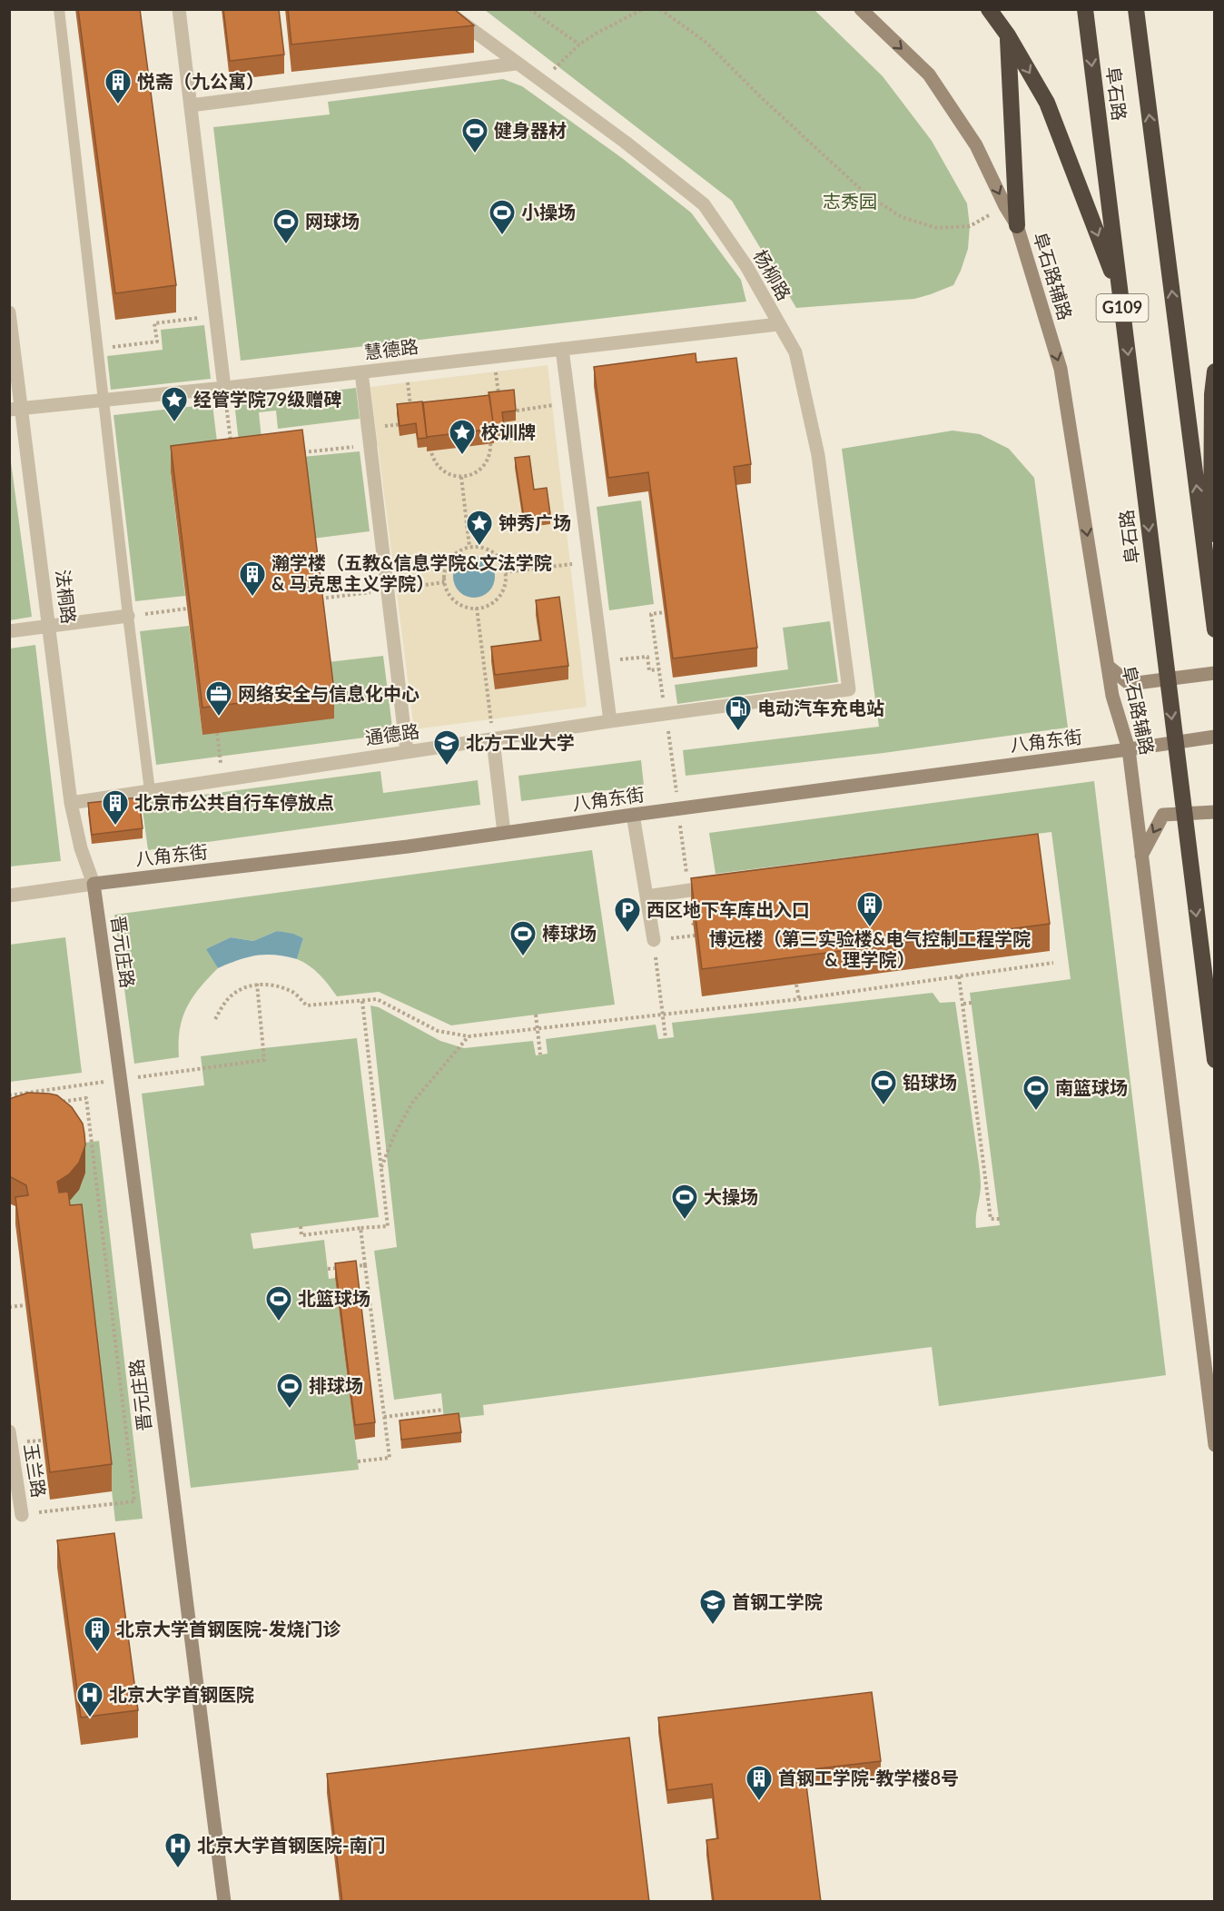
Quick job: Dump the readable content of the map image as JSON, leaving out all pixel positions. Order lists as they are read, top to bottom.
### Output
{
  "streets": {
    "highway": ["阜石路", "G109"],
    "street": [
      "杨柳路",
      "阜石路辅路",
      "慧德路",
      "法桐路",
      "通德路",
      "八角东街",
      "晋元庄路",
      "玉兰路"
    ]
  },
  "crossings": [
    ["杨柳路", "慧德路"],
    ["杨柳路", "通德路"],
    ["阜石路辅路", "八角东街"],
    ["慧德路", "法桐路"],
    ["法桐路", "通德路"],
    ["法桐路", "八角东街"],
    ["法桐路", "晋元庄路"],
    ["八角东街", "晋元庄路"]
  ],
  "one_way": ["阜石路辅路"],
  "parks": ["志秀园"],
  "places": {
    "building": [
      "悦斋（九公寓）",
      "瀚学楼（五教&信息学院&文法学院 & 马克思主义学院）",
      "北京市公共自行车停放点",
      "博远楼（第三实验楼&电气控制工程学院 & 理学院）",
      "北京大学首钢医院-发烧门诊",
      "首钢工学院-教学楼8号"
    ],
    "sports": [
      "健身器材",
      "小操场",
      "网球场",
      "棒球场",
      "铅球场",
      "南篮球场",
      "大操场",
      "北篮球场",
      "排球场"
    ],
    "place": ["经管学院79级赠碑", "校训牌", "钟秀广场"],
    "office": ["网络安全与信息化中心"],
    "fuel station": ["电动汽车充电站"],
    "school or university": ["北方工业大学", "首钢工学院"],
    "parking": ["西区地下车库出入口"],
    "hospital": ["北京大学首钢医院", "北京大学首钢医院-南门"]
  }
}
